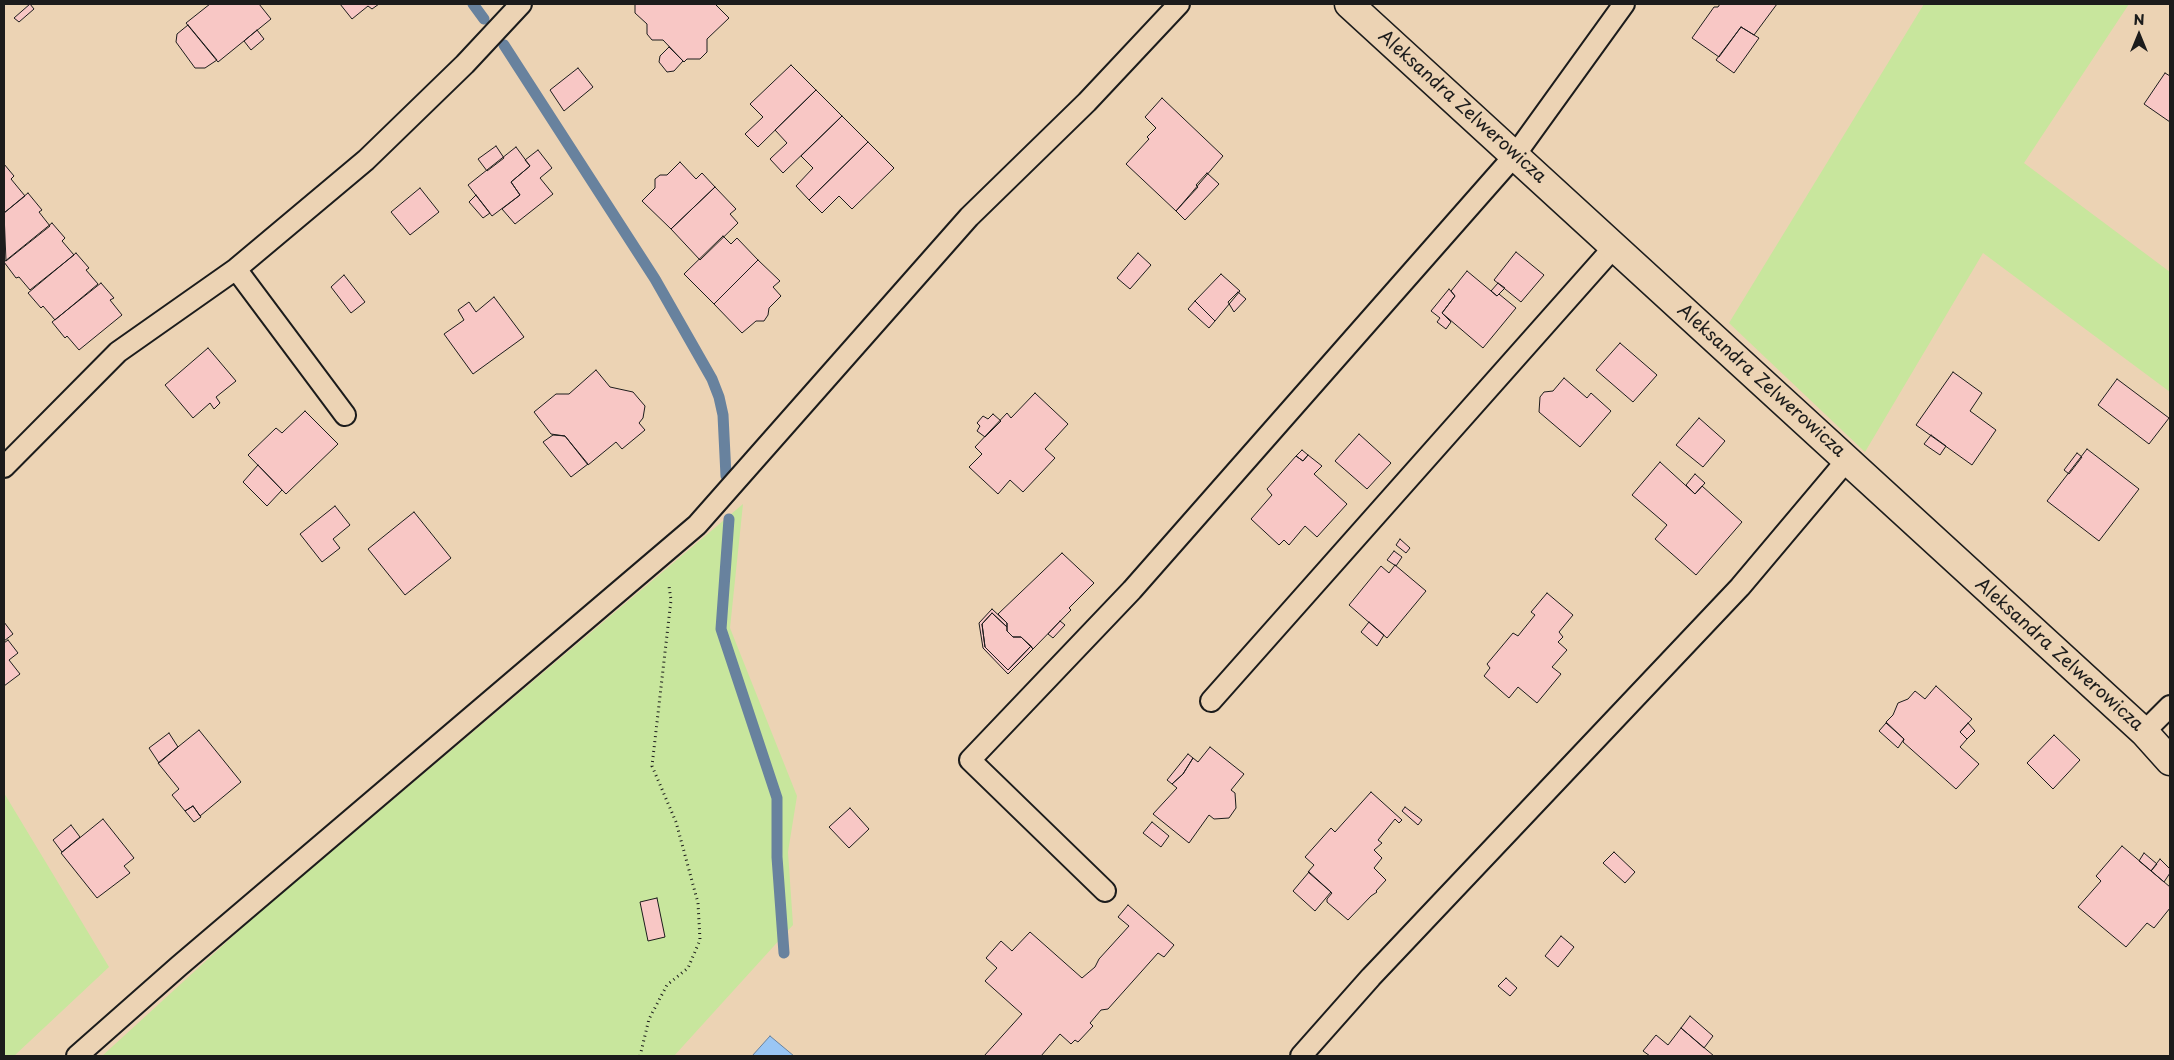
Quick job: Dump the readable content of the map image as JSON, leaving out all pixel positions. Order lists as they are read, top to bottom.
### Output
{
  "streets": {
    "street": ["Aleksandra Zelwerowicza"]
  },
  "north": "top"
}
